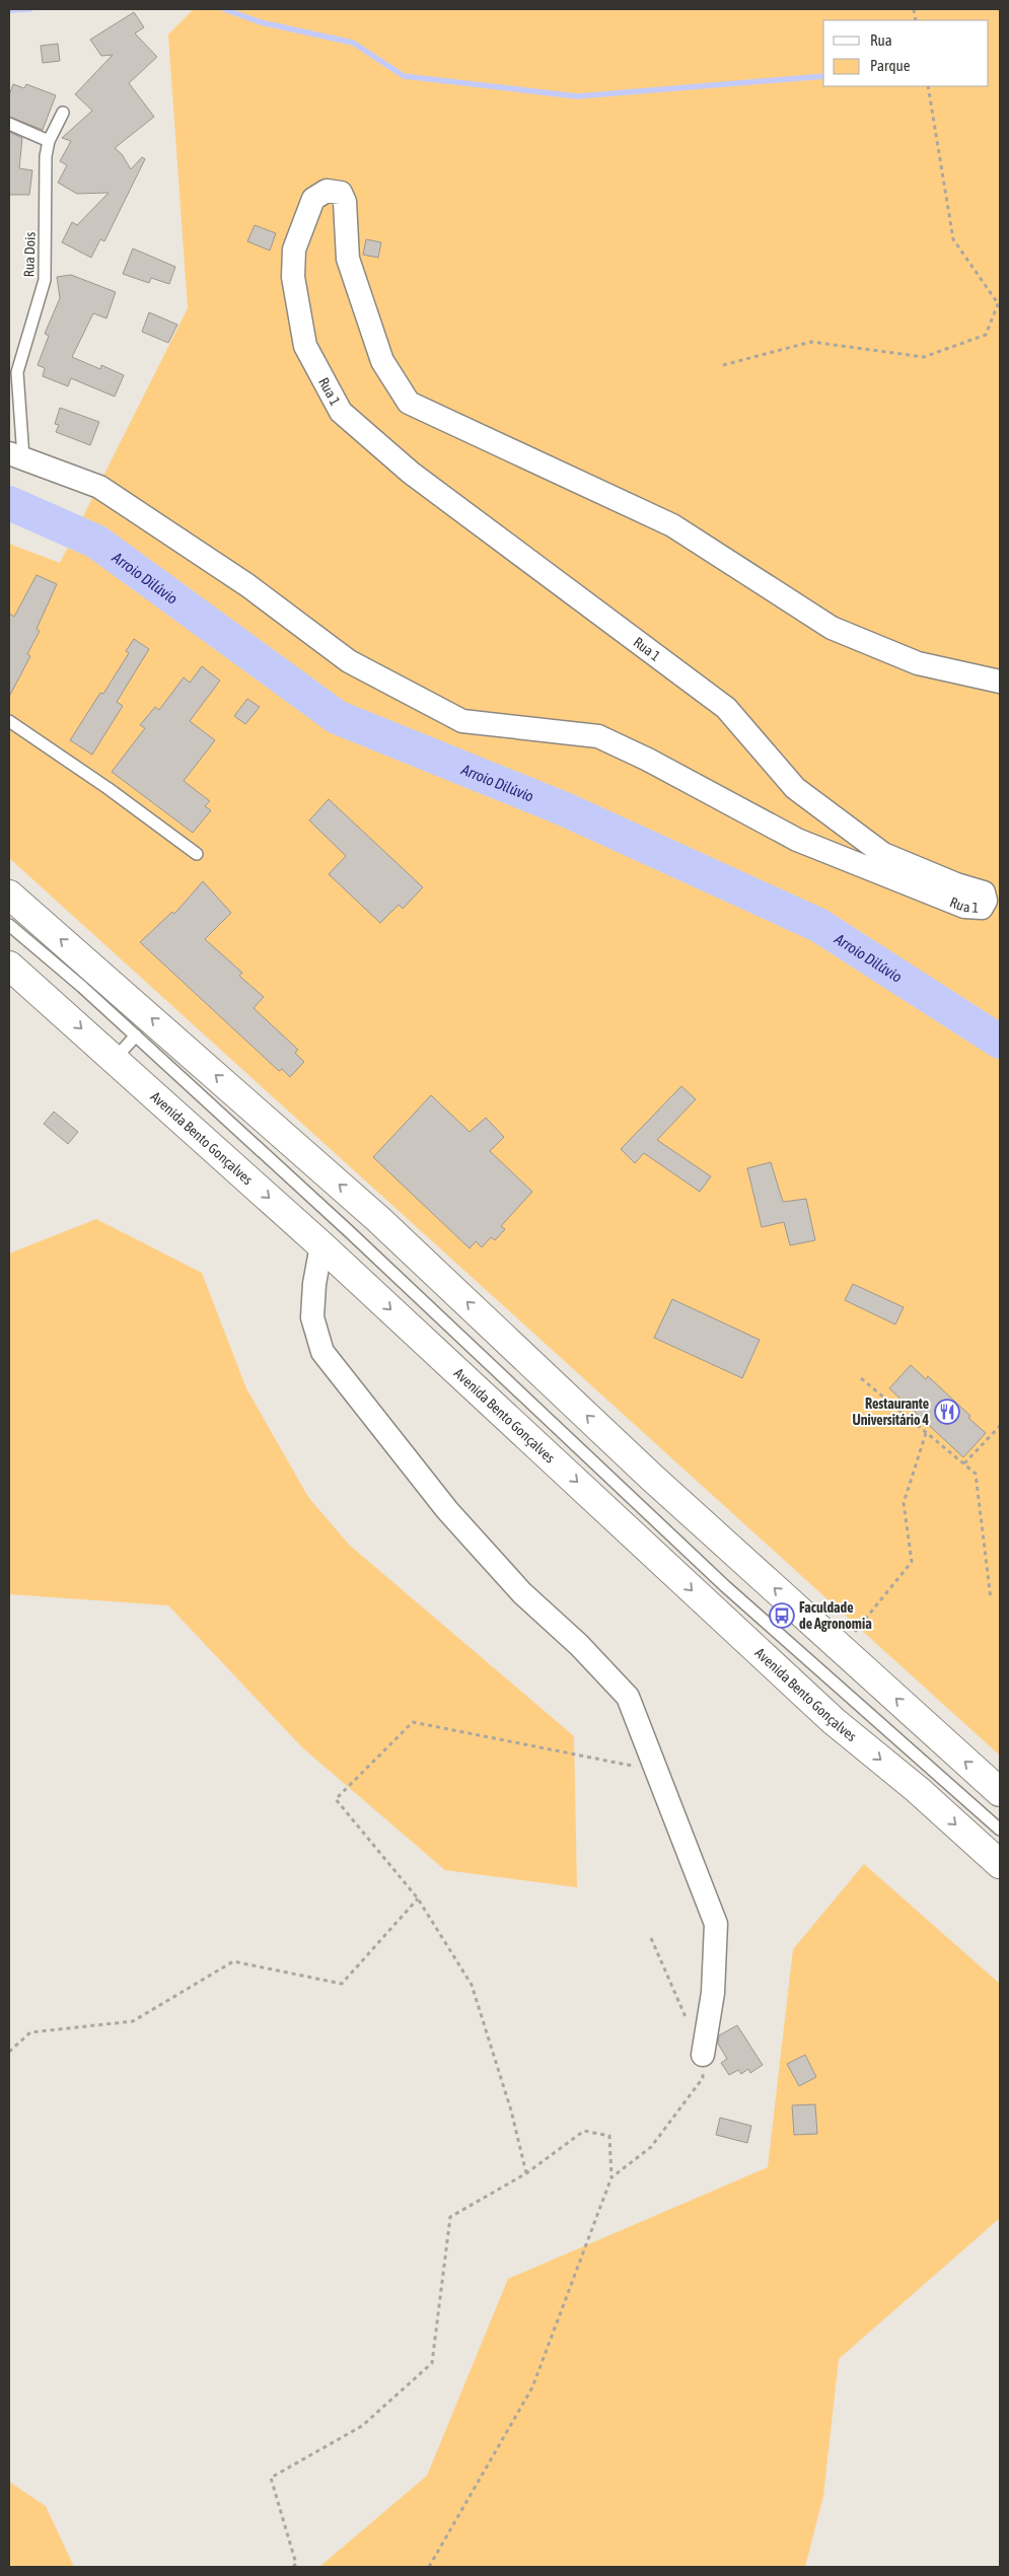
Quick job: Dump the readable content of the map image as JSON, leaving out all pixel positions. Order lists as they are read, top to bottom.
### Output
{
  "streets": {
    "main road": ["Avenida Bento Gonçalves"],
    "street": ["Rua 1"],
    "lane": ["Rua Dois"]
  },
  "crossings": [
    ["Rua Dois", "Rua 1"]
  ],
  "water": ["Arroio Dilúvio"],
  "places": {
    "restaurant": ["Restaurante Universitário 4"],
    "bus stop": ["Faculdade de Agronomia"]
  },
  "legend": ["Rua", "Parque"]
}
